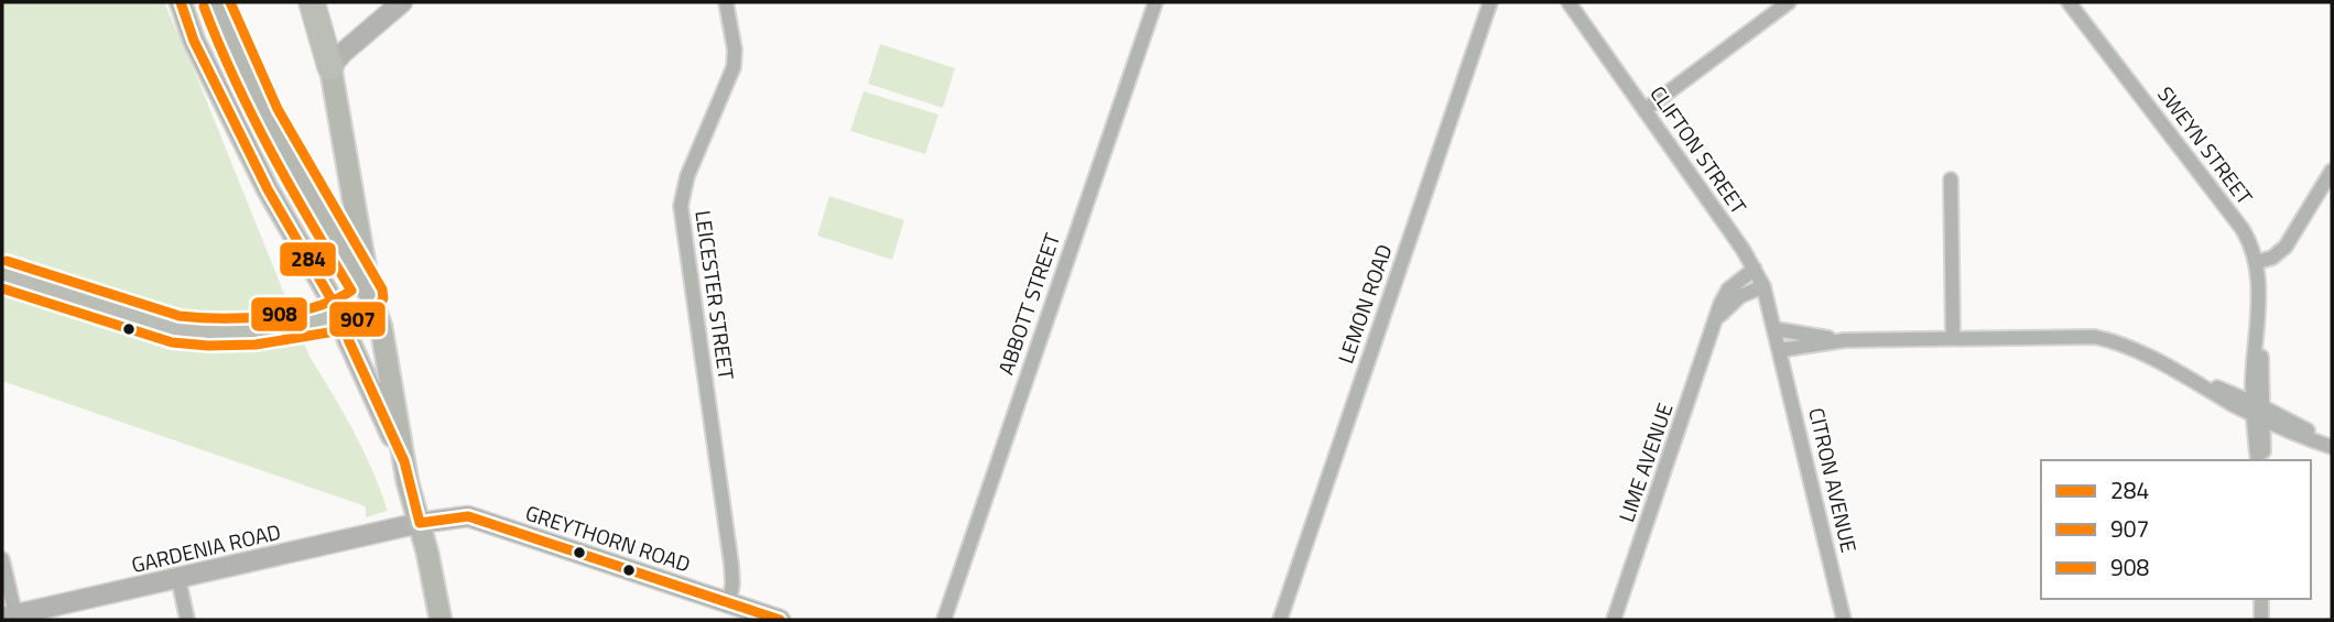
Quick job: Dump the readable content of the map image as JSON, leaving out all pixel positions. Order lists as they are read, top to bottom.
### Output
{
  "streets": {
    "street": [
      "SWEYN STREET",
      "CLIFTON STREET",
      "LEICESTER STREET",
      "ABBOTT STREET",
      "LEMON ROAD",
      "LIME AVENUE",
      "CITRON AVENUE",
      "GREYTHORN ROAD",
      "GARDENIA ROAD"
    ]
  },
  "crossings": [
    ["CLIFTON STREET", "LIME AVENUE"],
    ["CLIFTON STREET", "CITRON AVENUE"],
    ["LEICESTER STREET", "GREYTHORN ROAD"],
    ["GREYTHORN ROAD", "GARDENIA ROAD"]
  ],
  "lines": ["transit line 284", "transit line 907", "transit line 908"],
  "legend": ["284", "907", "908"]
}
